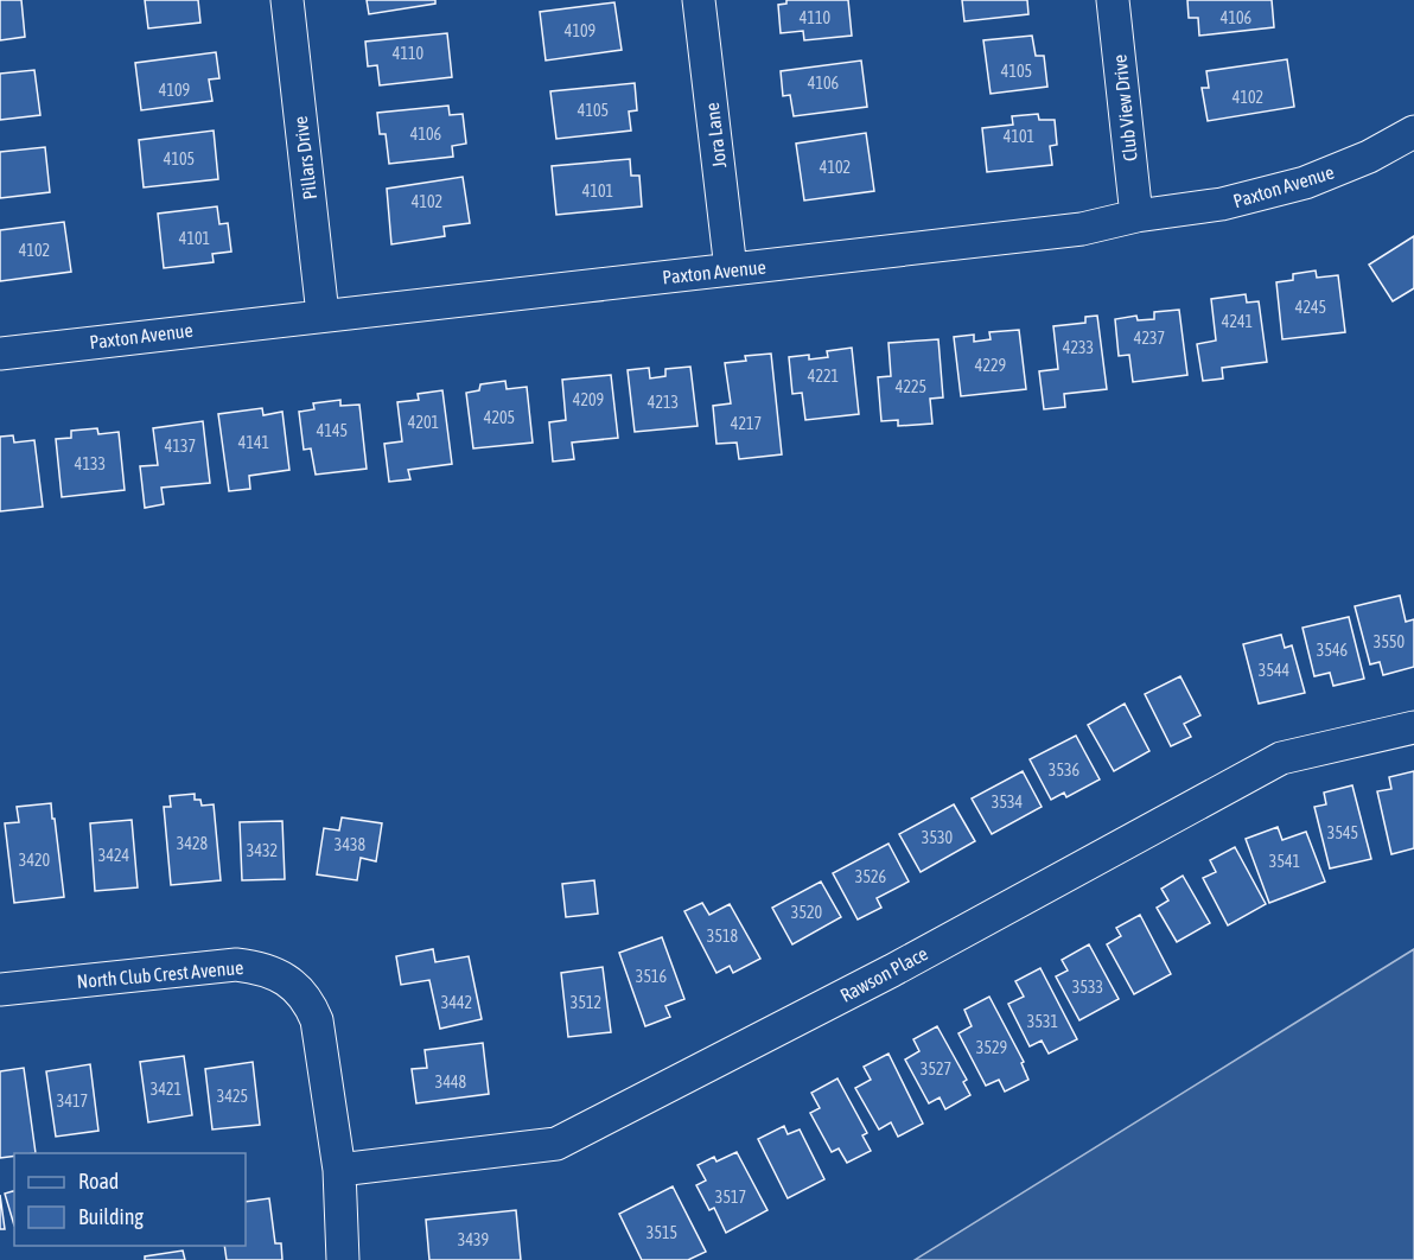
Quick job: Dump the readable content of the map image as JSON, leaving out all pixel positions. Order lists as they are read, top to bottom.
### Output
{
  "streets": {
    "street": [
      "Club View Drive",
      "Jora Lane",
      "Pillars Drive",
      "Paxton Avenue",
      "North Club Crest Avenue",
      "Rawson Place"
    ]
  },
  "crossings": [
    ["Club View Drive", "Paxton Avenue"],
    ["Jora Lane", "Paxton Avenue"],
    ["Pillars Drive", "Paxton Avenue"],
    ["North Club Crest Avenue", "Rawson Place"]
  ],
  "house_numbers": [
    "4110",
    "4106",
    "4109",
    "4110",
    "4105",
    "4106",
    "4109",
    "4102",
    "4105",
    "4106",
    "4101",
    "4105",
    "4102",
    "4101",
    "4102",
    "4101",
    "4102",
    "4245",
    "4241",
    "4237",
    "4233",
    "4229",
    "4221",
    "4225",
    "4209",
    "4213",
    "4205",
    "4201",
    "4217",
    "4145",
    "4141",
    "4137",
    "4133",
    "3550",
    "3546",
    "3544",
    "3536",
    "3534",
    "3545",
    "3530",
    "3428",
    "3438",
    "3432",
    "3424",
    "3420",
    "3541",
    "3526",
    "3520",
    "3518",
    "3516",
    "3533",
    "3442",
    "3512",
    "3531",
    "3529",
    "3527",
    "3448",
    "3421",
    "3425",
    "3417",
    "3517",
    "3515",
    "3439"
  ],
  "legend": ["Road", "Building"]
}
